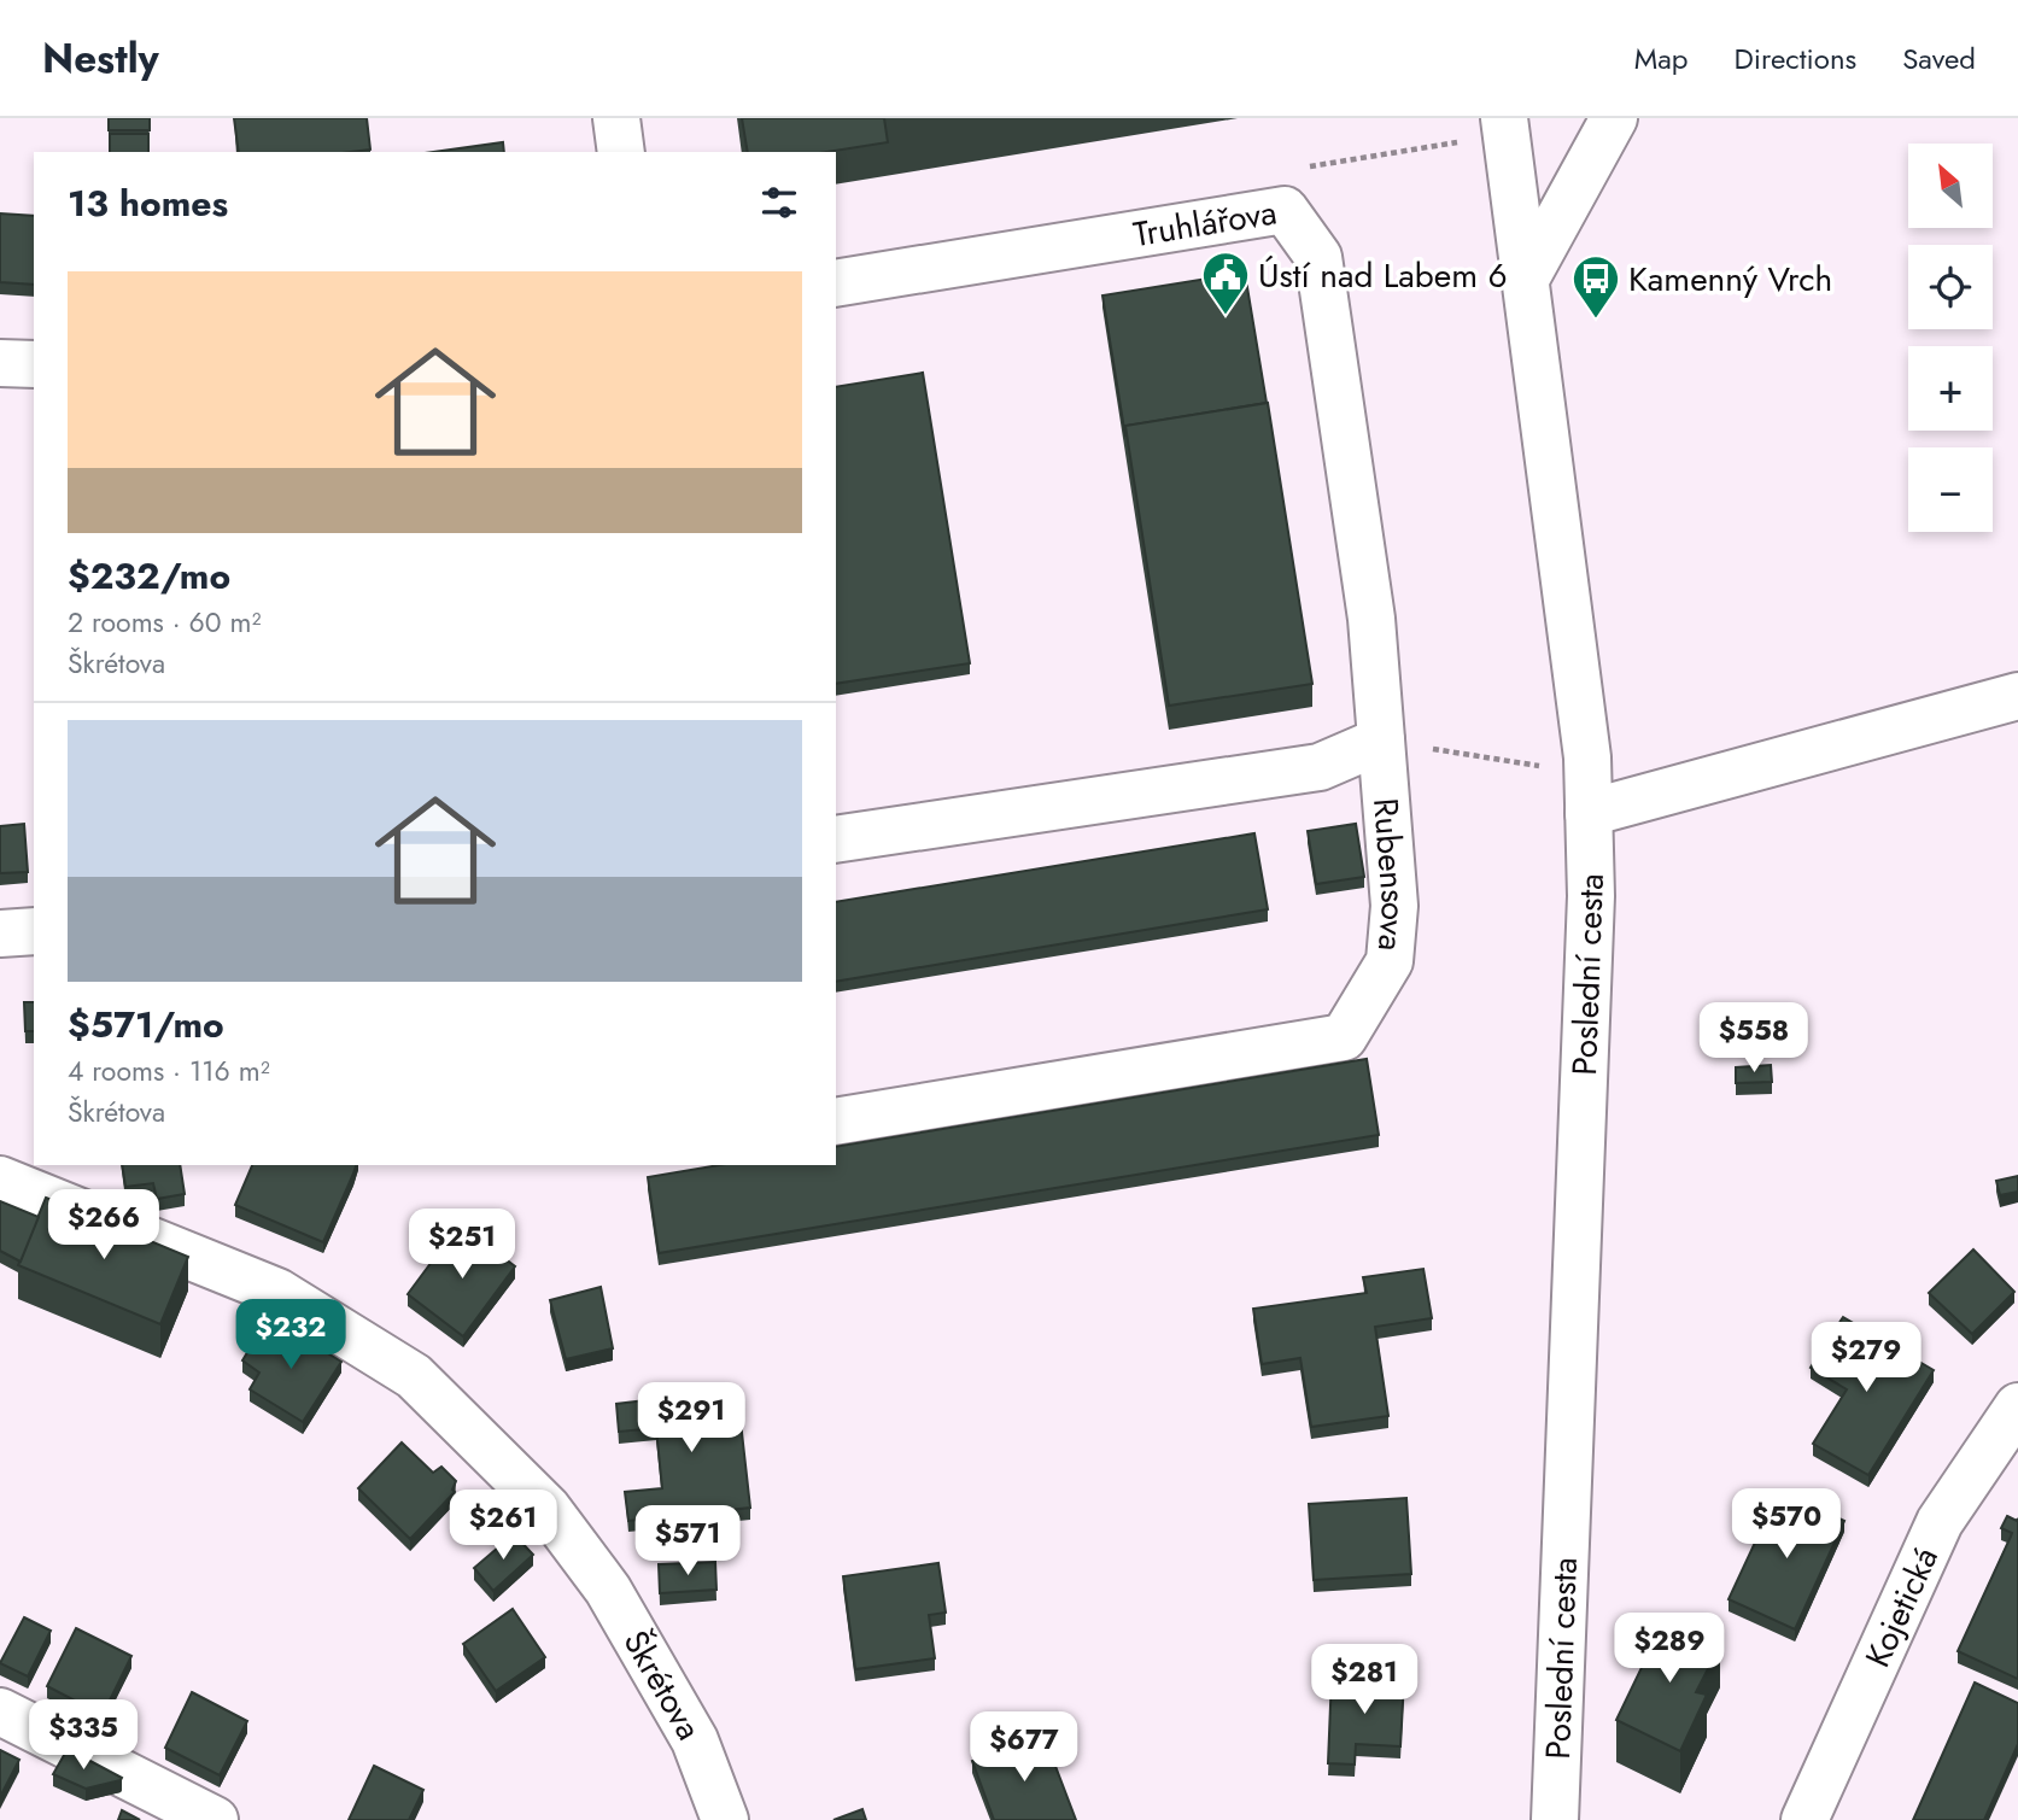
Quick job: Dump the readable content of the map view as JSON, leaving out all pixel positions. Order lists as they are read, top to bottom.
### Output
{
  "streets": {
    "street": [
      "Truhlářova",
      "Rubensova",
      "Poslední cesta",
      "Kojetická",
      "Škrétova"
    ]
  },
  "crossings": [
    ["Truhlářova", "Rubensova"]
  ],
  "places": {
    "public building": ["Ústí nad Labem 6"],
    "bus stop": ["Kamenný Vrch"]
  },
  "north": "top left",
  "page": {
    "header": "Nestly",
    "nav": ["Map", "Directions", "Saved"],
    "map_buttons": ["+", "−"],
    "heading": "13 homes",
    "list": [
      {
        "name": "$232/mo",
        "note": "2 rooms · 60 m² · Škrétova"
      },
      {
        "name": "$571/mo",
        "note": "4 rooms · 116 m² · Škrétova"
      }
    ],
    "price": [
      "$558",
      "$266",
      "$251",
      "$232",
      "$279",
      "$291",
      "$570",
      "$261",
      "$571",
      "$289",
      "$281",
      "$335",
      "$677"
    ]
  }
}
